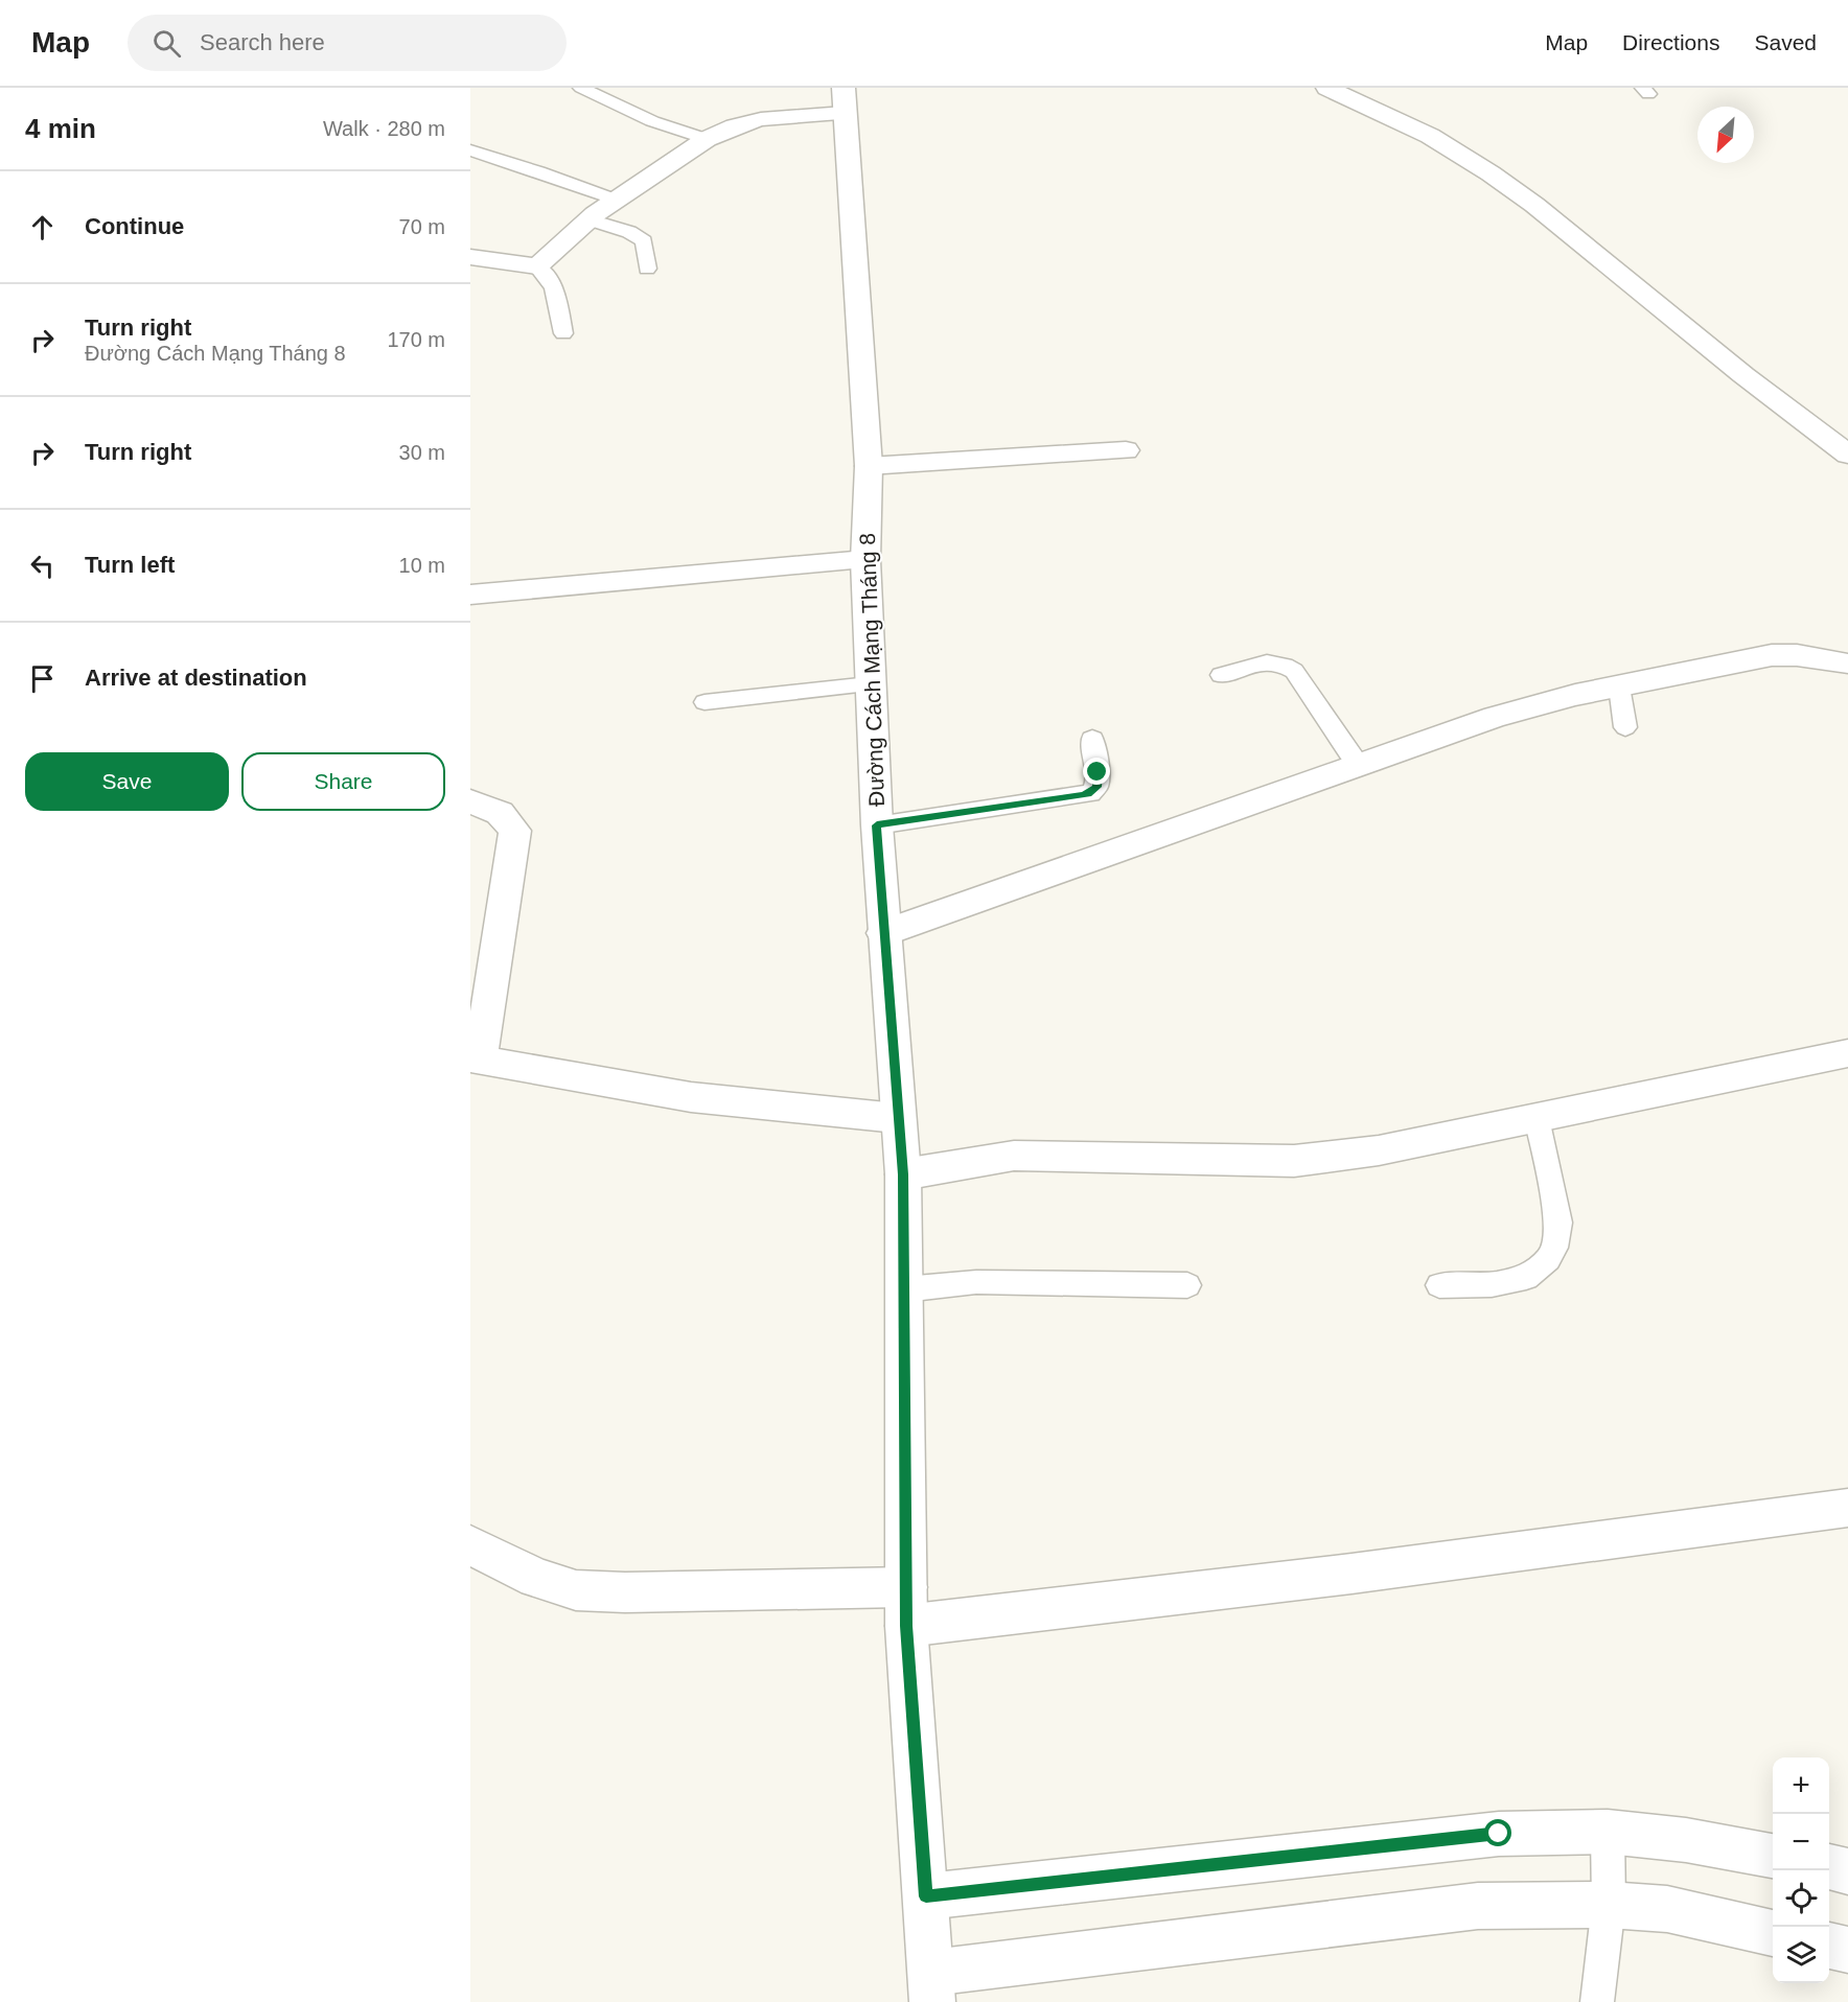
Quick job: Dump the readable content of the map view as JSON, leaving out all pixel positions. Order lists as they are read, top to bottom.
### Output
{
  "streets": {
    "street": ["Đường Cách Mạng Tháng 8"]
  },
  "north": "bottom left",
  "page": {
    "header": "Map",
    "search": "Search here",
    "nav": ["Map", "Directions", "Saved"],
    "heading": ["4 min", "Walk · 280 m"],
    "list": [
      ["Continue", "70 m"],
      ["Turn right", "Đường Cách Mạng Tháng 8", "170 m"],
      ["Turn right", "30 m"],
      ["Turn left", "10 m"],
      "Arrive at destination"
    ],
    "buttons": ["Save", "Share"],
    "map_buttons": ["+", "−"]
  }
}
